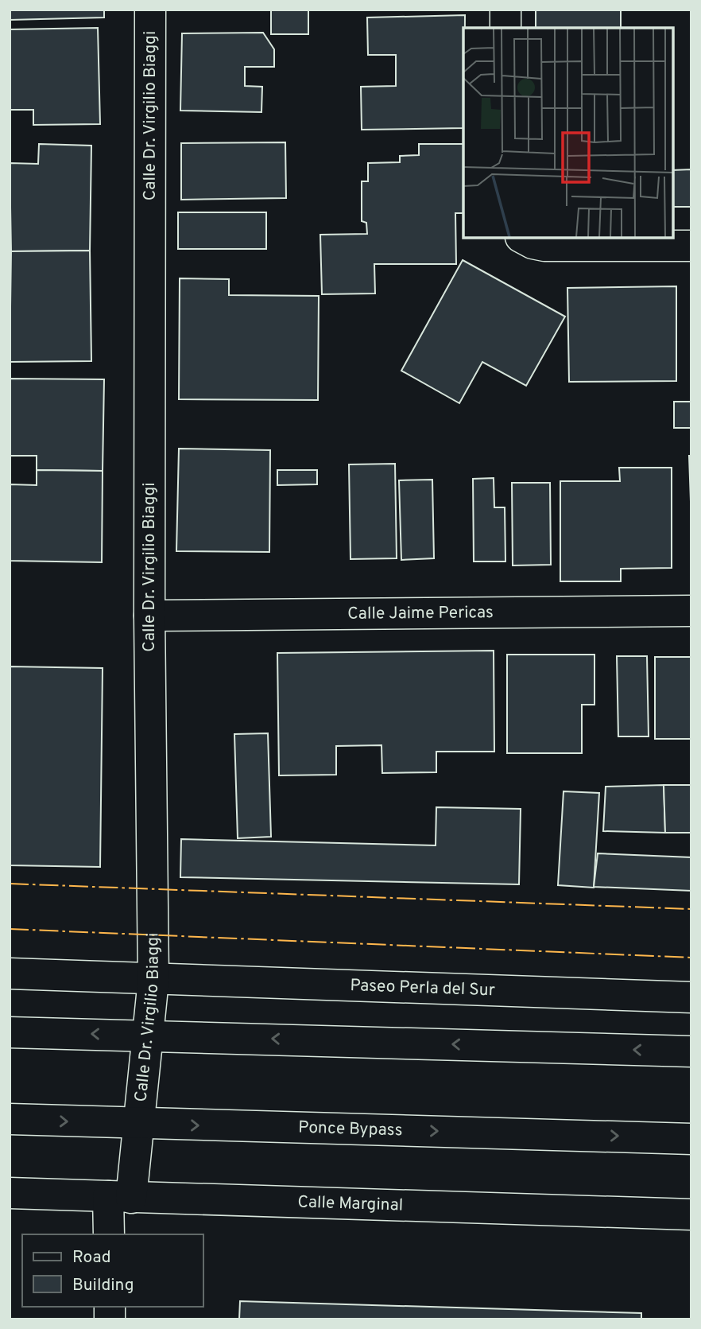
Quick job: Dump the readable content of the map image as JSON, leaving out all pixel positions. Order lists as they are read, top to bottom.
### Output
{
  "streets": {
    "main road": [
      "Calle Dr. Virgilio Biaggi",
      "Calle Jaime Pericas",
      "Paseo Perla del Sur",
      "Ponce Bypass",
      "Calle Marginal"
    ]
  },
  "crossings": [
    ["Calle Dr. Virgilio Biaggi", "Calle Jaime Pericas"],
    ["Calle Dr. Virgilio Biaggi", "Paseo Perla del Sur"],
    ["Calle Dr. Virgilio Biaggi", "Ponce Bypass"],
    ["Calle Dr. Virgilio Biaggi", "Calle Marginal"]
  ],
  "legend": ["Road", "Building"]
}
